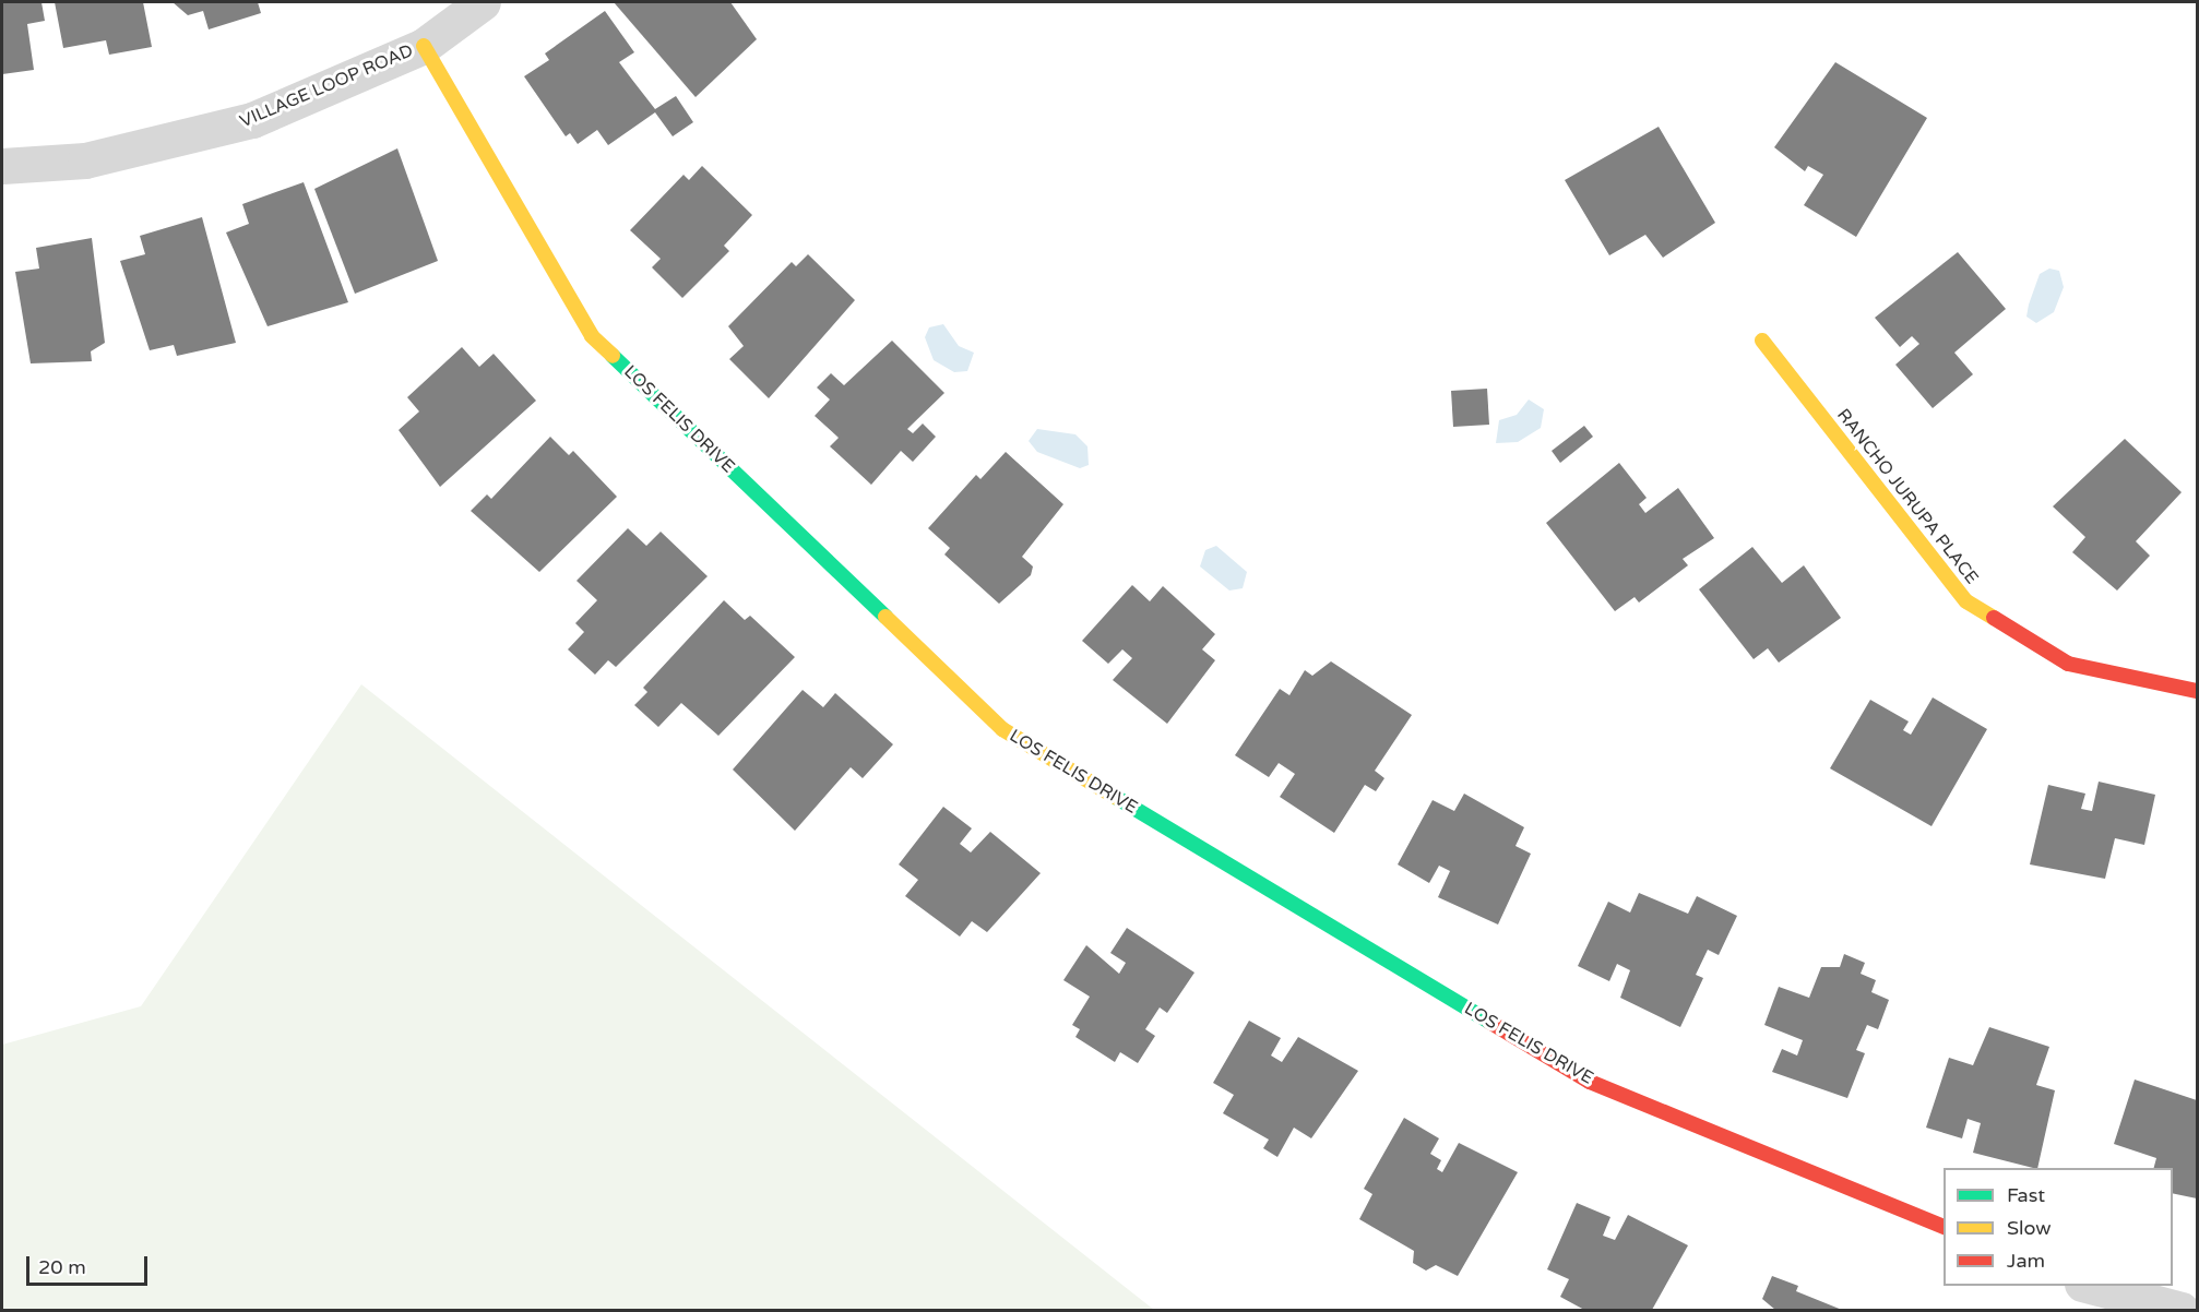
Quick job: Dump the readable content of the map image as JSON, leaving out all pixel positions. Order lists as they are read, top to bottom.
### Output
{
  "streets": {
    "street": ["VILLAGE LOOP ROAD", "LOS FELIS DRIVE", "RANCHO JURUPA PLACE"]
  },
  "crossings": [
    ["VILLAGE LOOP ROAD", "LOS FELIS DRIVE"]
  ],
  "legend": ["Fast", "Slow", "Jam"],
  "scale_bar": "20 m"
}
